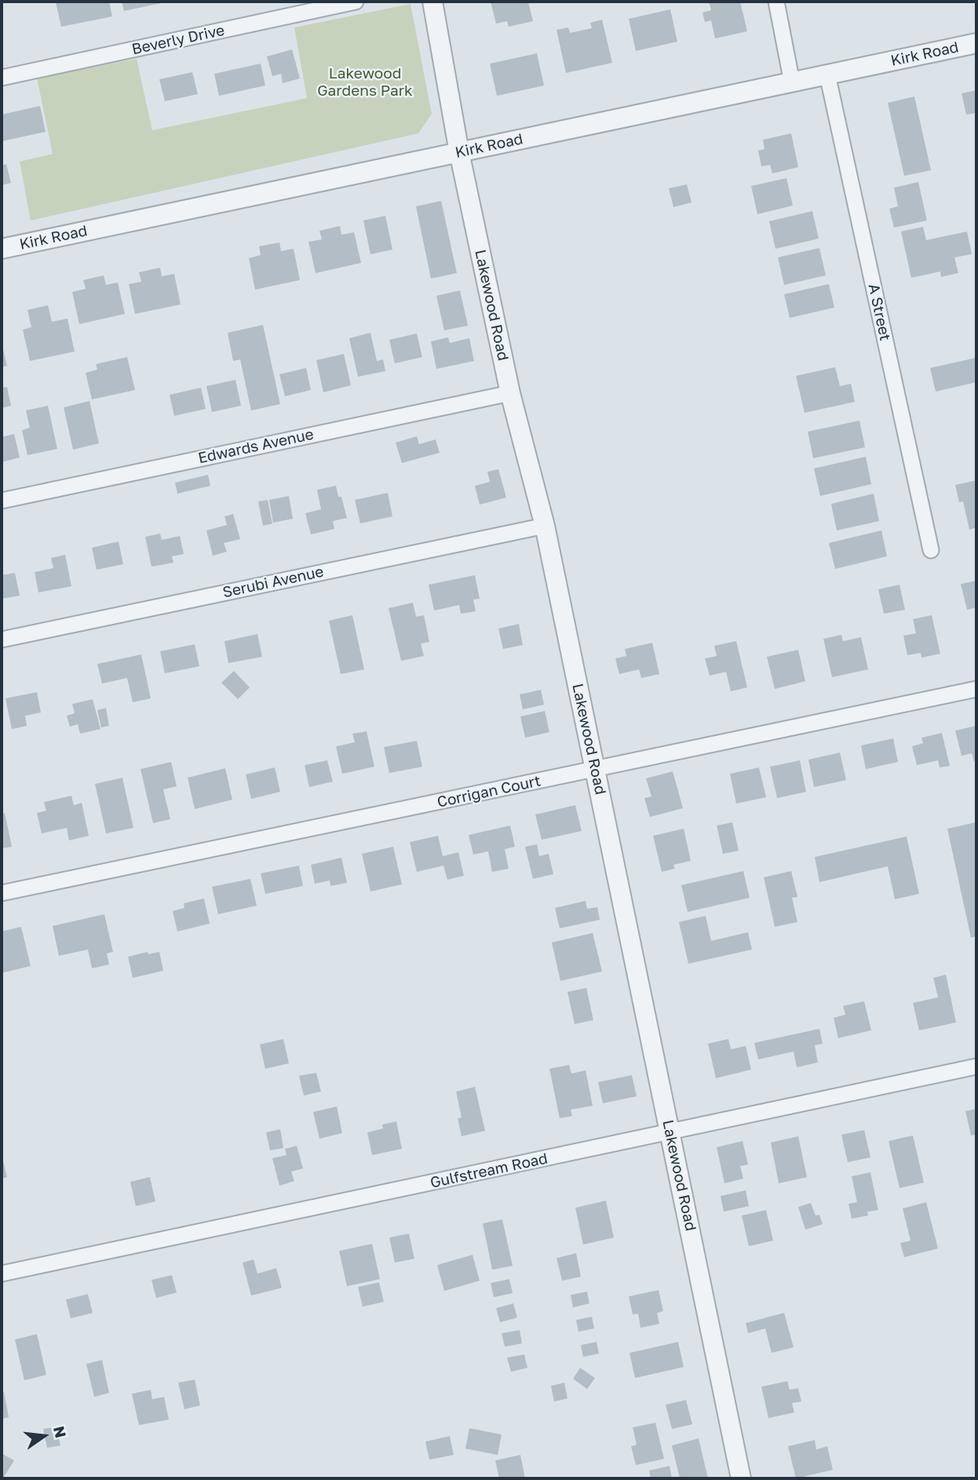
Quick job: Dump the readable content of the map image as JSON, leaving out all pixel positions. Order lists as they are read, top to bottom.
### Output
{
  "streets": {
    "street": [
      "Beverly Drive",
      "Kirk Road",
      "Lakewood Road",
      "A Street",
      "Edwards Avenue",
      "Serubi Avenue",
      "Corrigan Court",
      "Gulfstream Road"
    ]
  },
  "crossings": [
    ["Kirk Road", "Lakewood Road"],
    ["Kirk Road", "A Street"],
    ["Lakewood Road", "Edwards Avenue"],
    ["Lakewood Road", "Serubi Avenue"],
    ["Lakewood Road", "Corrigan Court"],
    ["Lakewood Road", "Gulfstream Road"]
  ],
  "parks": ["Lakewood Gardens Park"],
  "north": "right"
}
